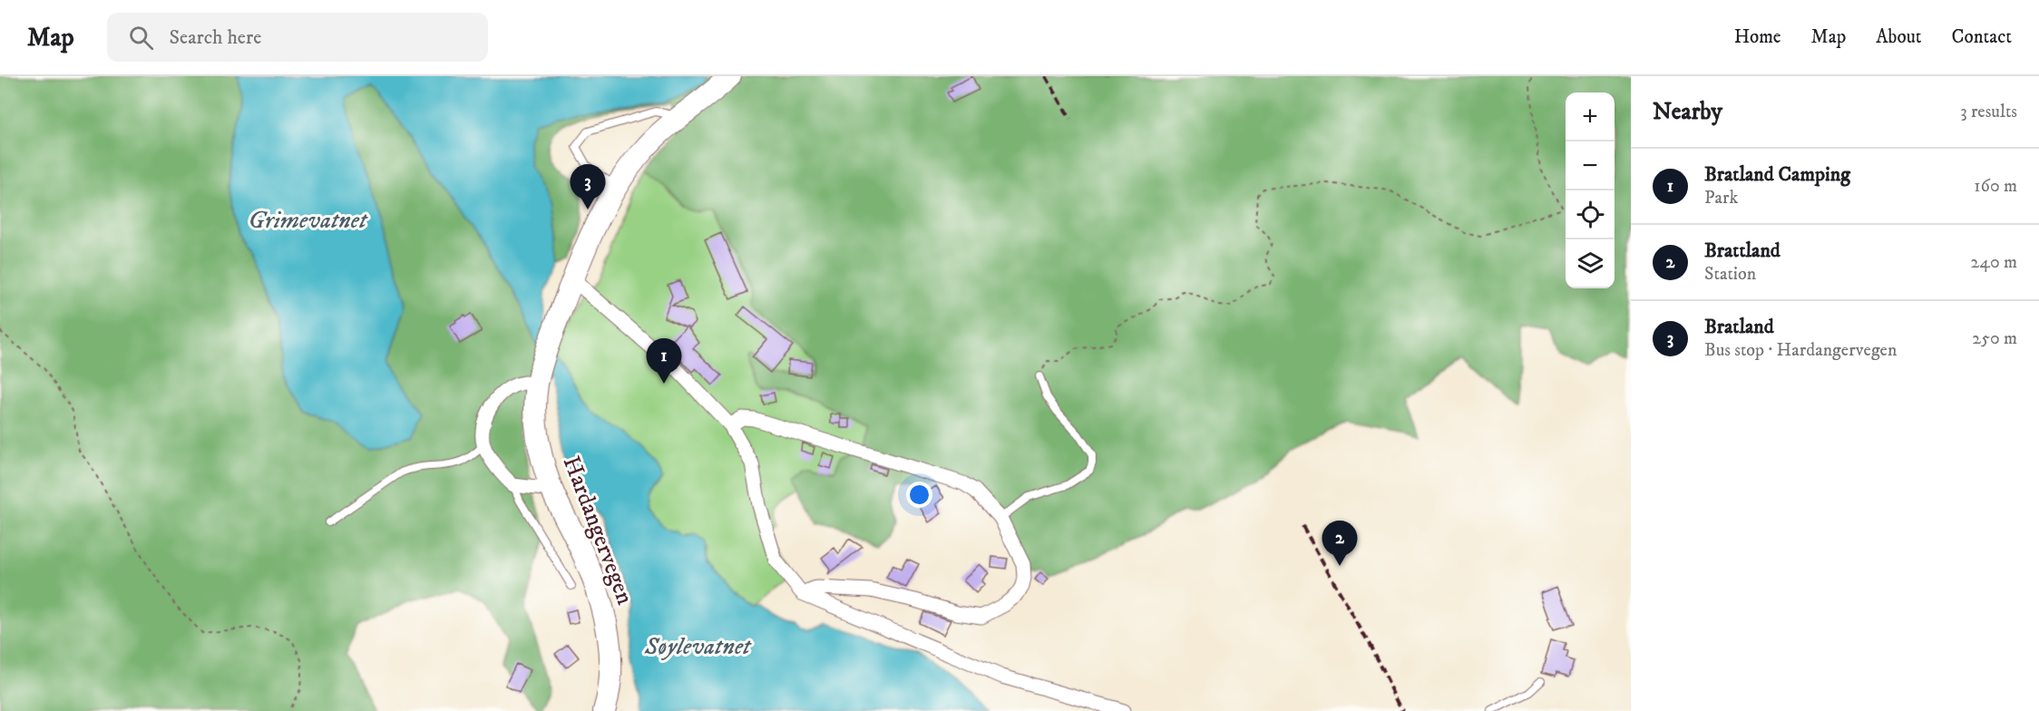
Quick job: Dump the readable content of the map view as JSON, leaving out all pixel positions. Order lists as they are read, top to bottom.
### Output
{
  "streets": {
    "main road": ["Hardangervegen"]
  },
  "water": ["Grimevatnet", "Søylevatnet"],
  "page": {
    "header": "Map",
    "search": "Search here",
    "nav": [
      "Home",
      "Map",
      "About",
      "Contact"
    ],
    "heading": ["Nearby", "3 results"],
    "map_buttons": ["+", "−"],
    "list": [
      {
        "mark": "1",
        "name": "Bratland Camping",
        "note": "Park",
        "value": "160 m"
      },
      {
        "mark": "2",
        "name": "Brattland",
        "note": "Station",
        "value": "240 m"
      },
      {
        "mark": "3",
        "name": "Bratland",
        "note": "Bus stop · Hardangervegen",
        "value": "250 m"
      }
    ],
    "pins": ["3", "1", "2"]
  }
}
